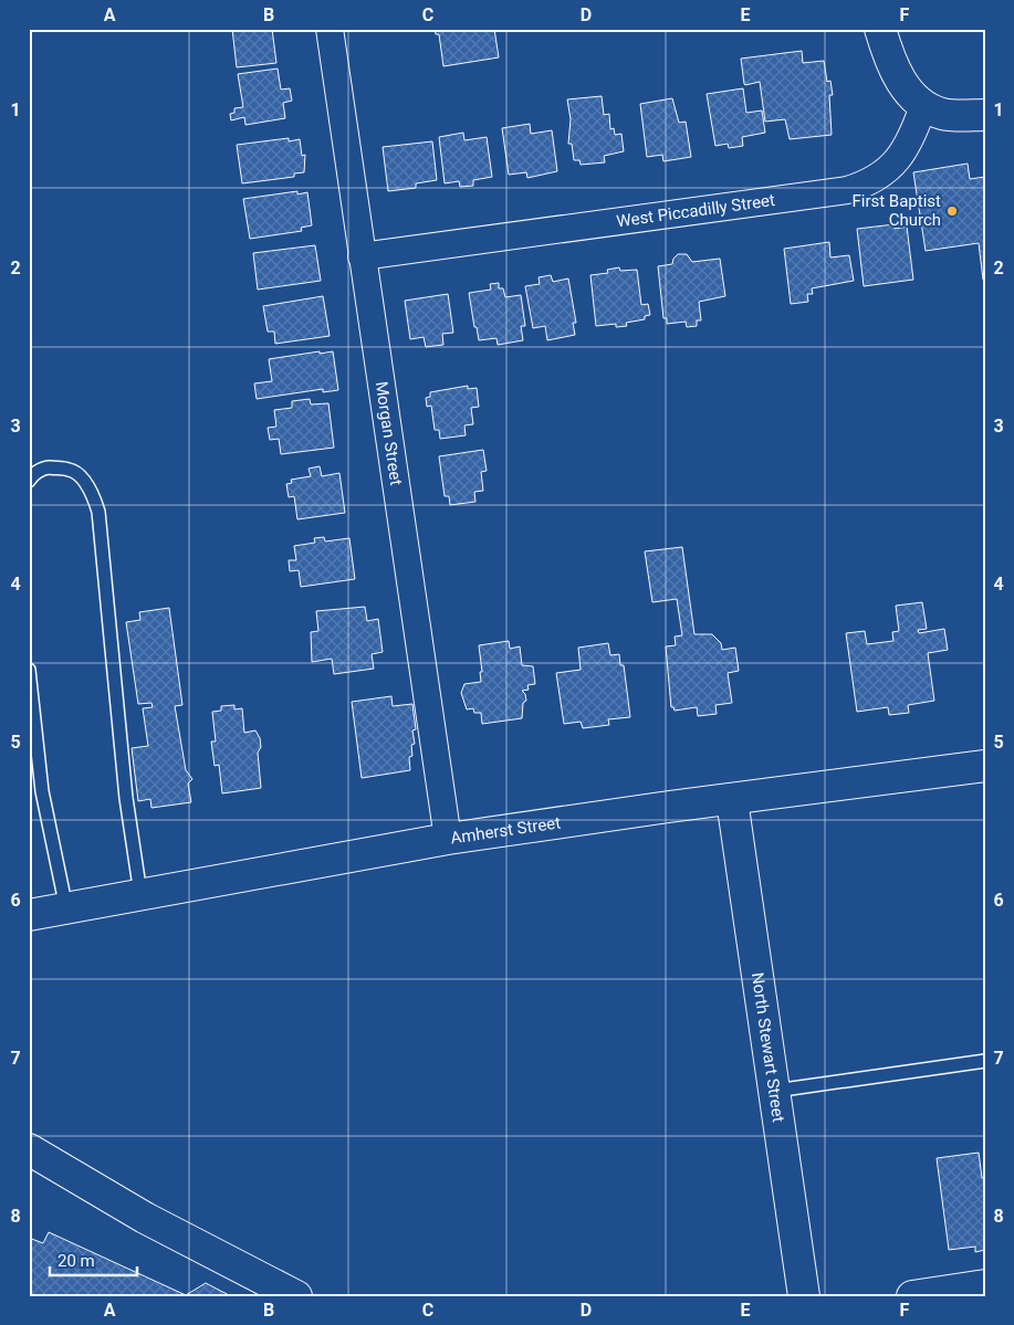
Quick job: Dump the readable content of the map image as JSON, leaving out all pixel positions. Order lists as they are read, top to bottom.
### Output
{
  "streets": {
    "street": [
      "West Piccadilly Street",
      "Morgan Street",
      "Amherst Street",
      "North Stewart Street"
    ]
  },
  "crossings": [
    ["West Piccadilly Street", "Morgan Street"],
    ["Morgan Street", "Amherst Street"],
    ["Amherst Street", "North Stewart Street"]
  ],
  "places": ["First Baptist Church"],
  "scale_bar": "20 m",
  "grid": {
    "columns": [
      "A",
      "B",
      "C",
      "D",
      "E",
      "F"
    ],
    "rows": [
      "1",
      "2",
      "3",
      "4",
      "5",
      "6",
      "7",
      "8"
    ]
  }
}
